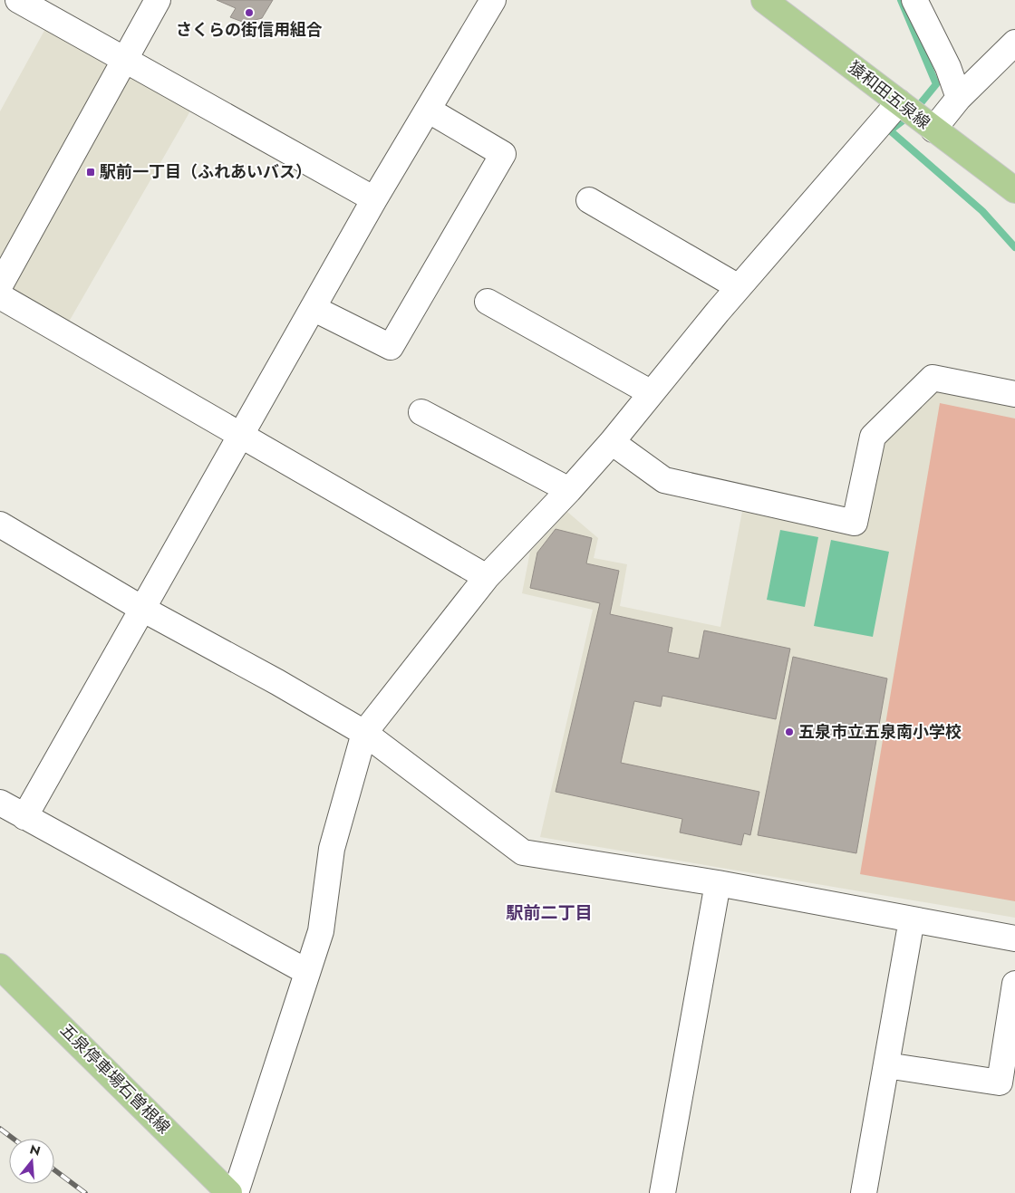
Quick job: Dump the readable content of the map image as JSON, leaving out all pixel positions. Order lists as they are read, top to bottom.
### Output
{
  "streets": {
    "main road": ["猿和田五泉線", "五泉停車場石曽根線"]
  },
  "districts": ["駅前二丁目"],
  "places": {
    "other": ["さくらの街信用組合", "五泉市立五泉南小学校"],
    "transit": ["駅前一丁目（ふれあいバス）"]
  },
  "north": "top"
}
